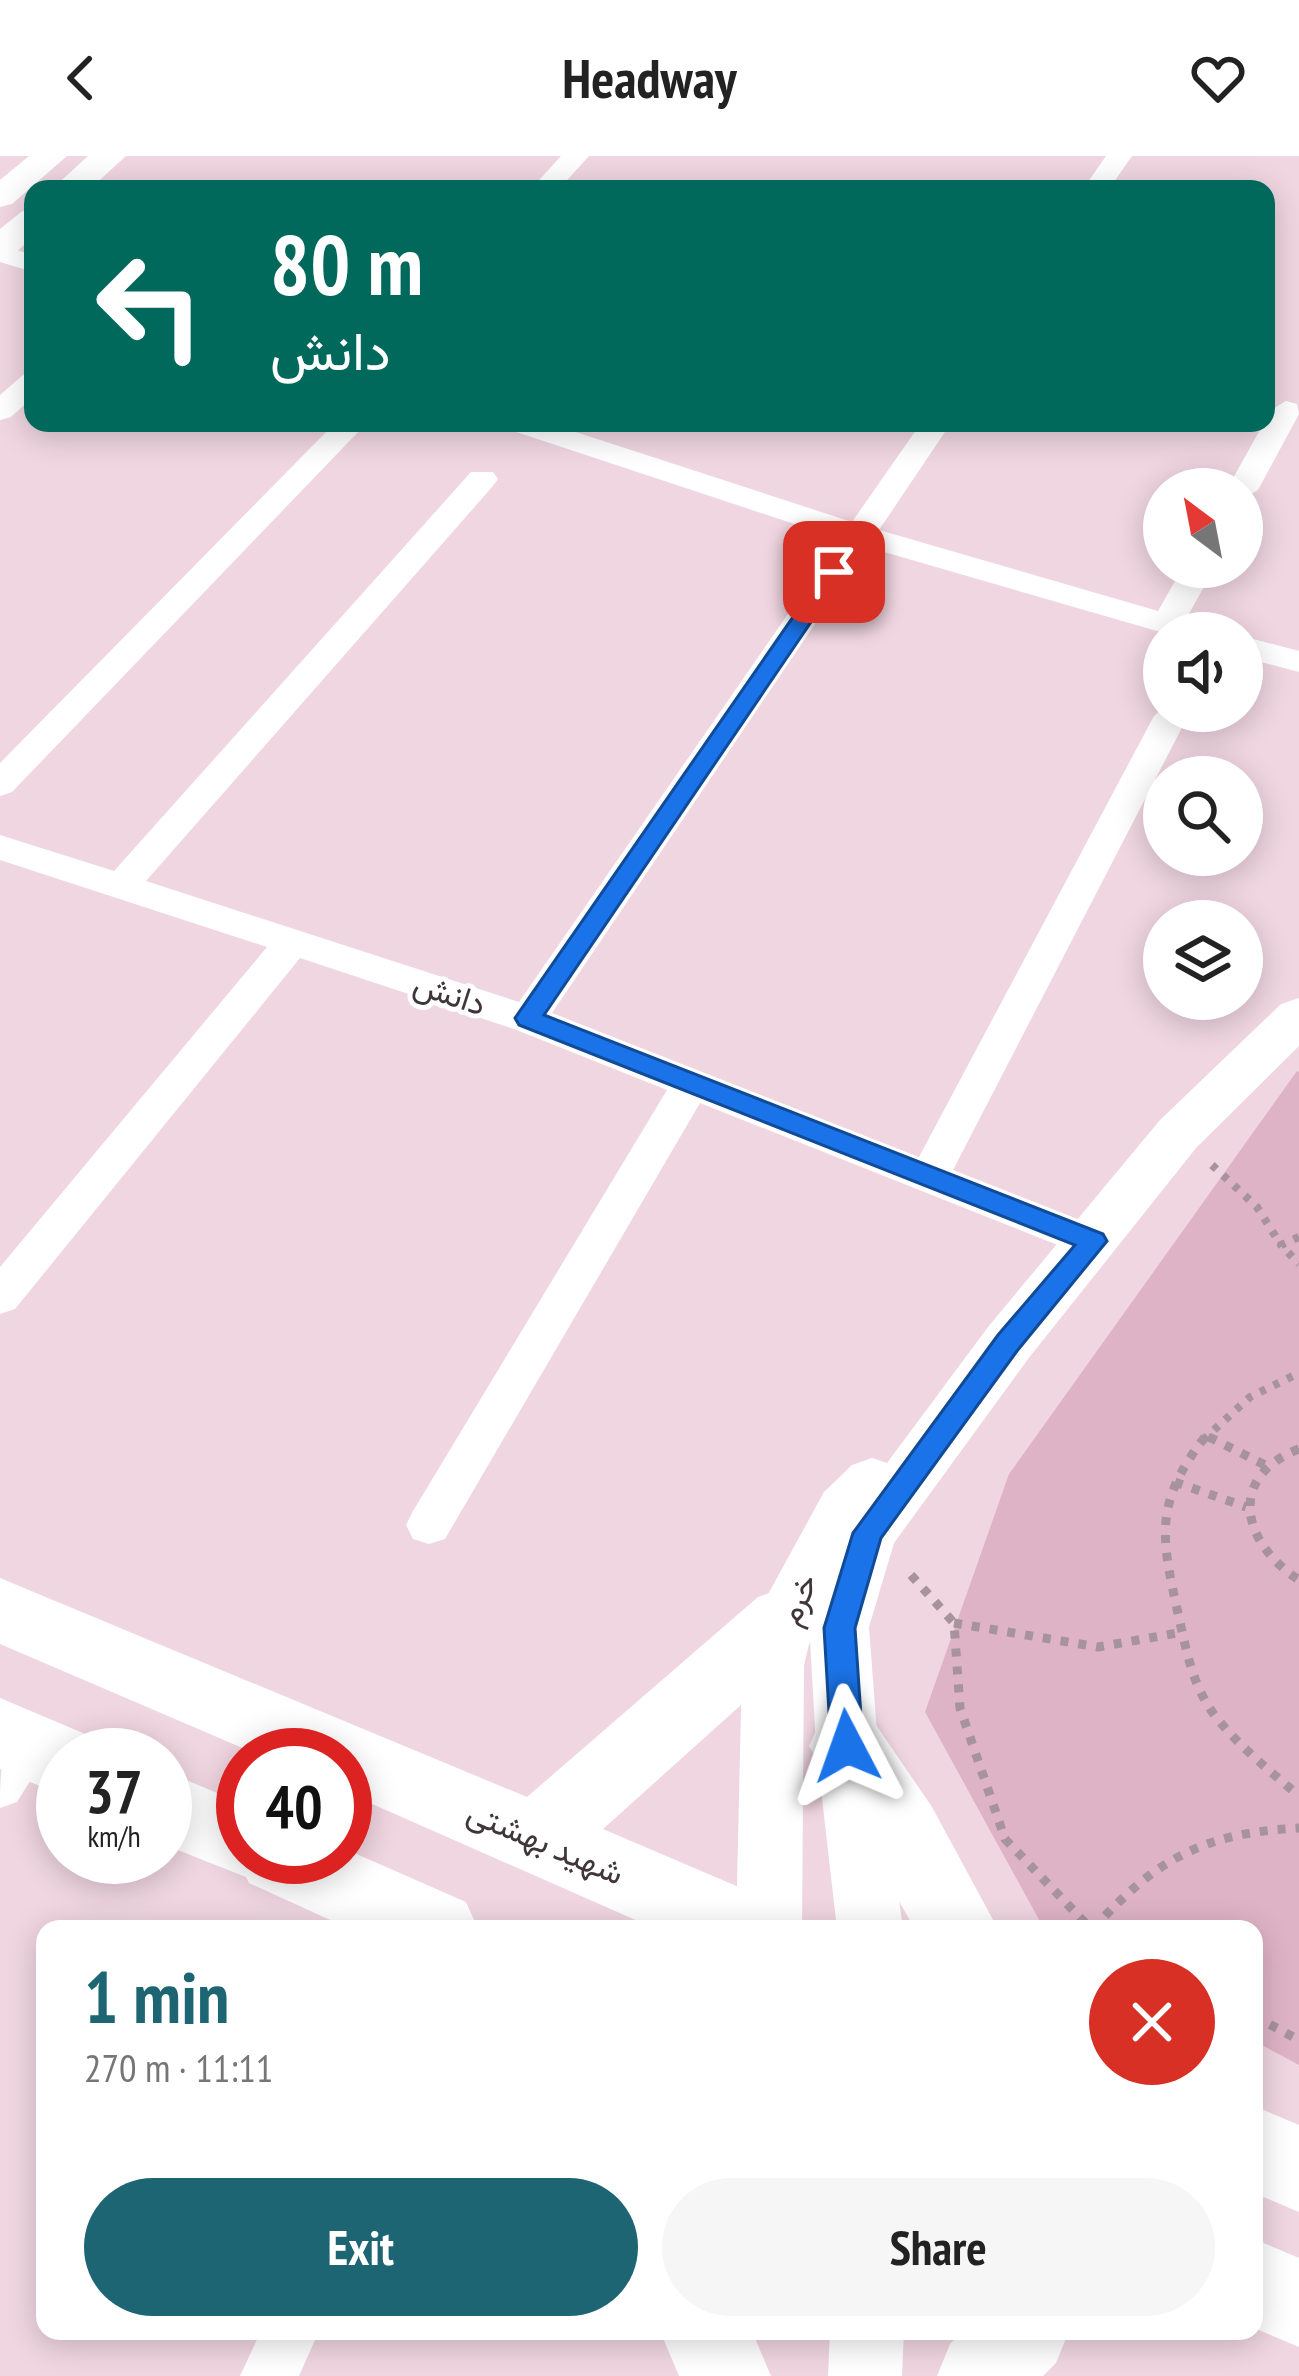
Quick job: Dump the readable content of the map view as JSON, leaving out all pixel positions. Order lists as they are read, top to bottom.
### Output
{
  "streets": {
    "main road": ["شهید بهشتی"],
    "street": ["دانش", "خرم"]
  },
  "crossings": [
    ["دانش", "خرم"]
  ],
  "north": "top left",
  "page": {
    "header": "Headway",
    "turn": ["80 m", "دانش"],
    "speed": "37 km/h",
    "limit": "40",
    "heading": ["1 min", "270 m · 11:11"],
    "buttons": ["Exit", "Share"]
  }
}
